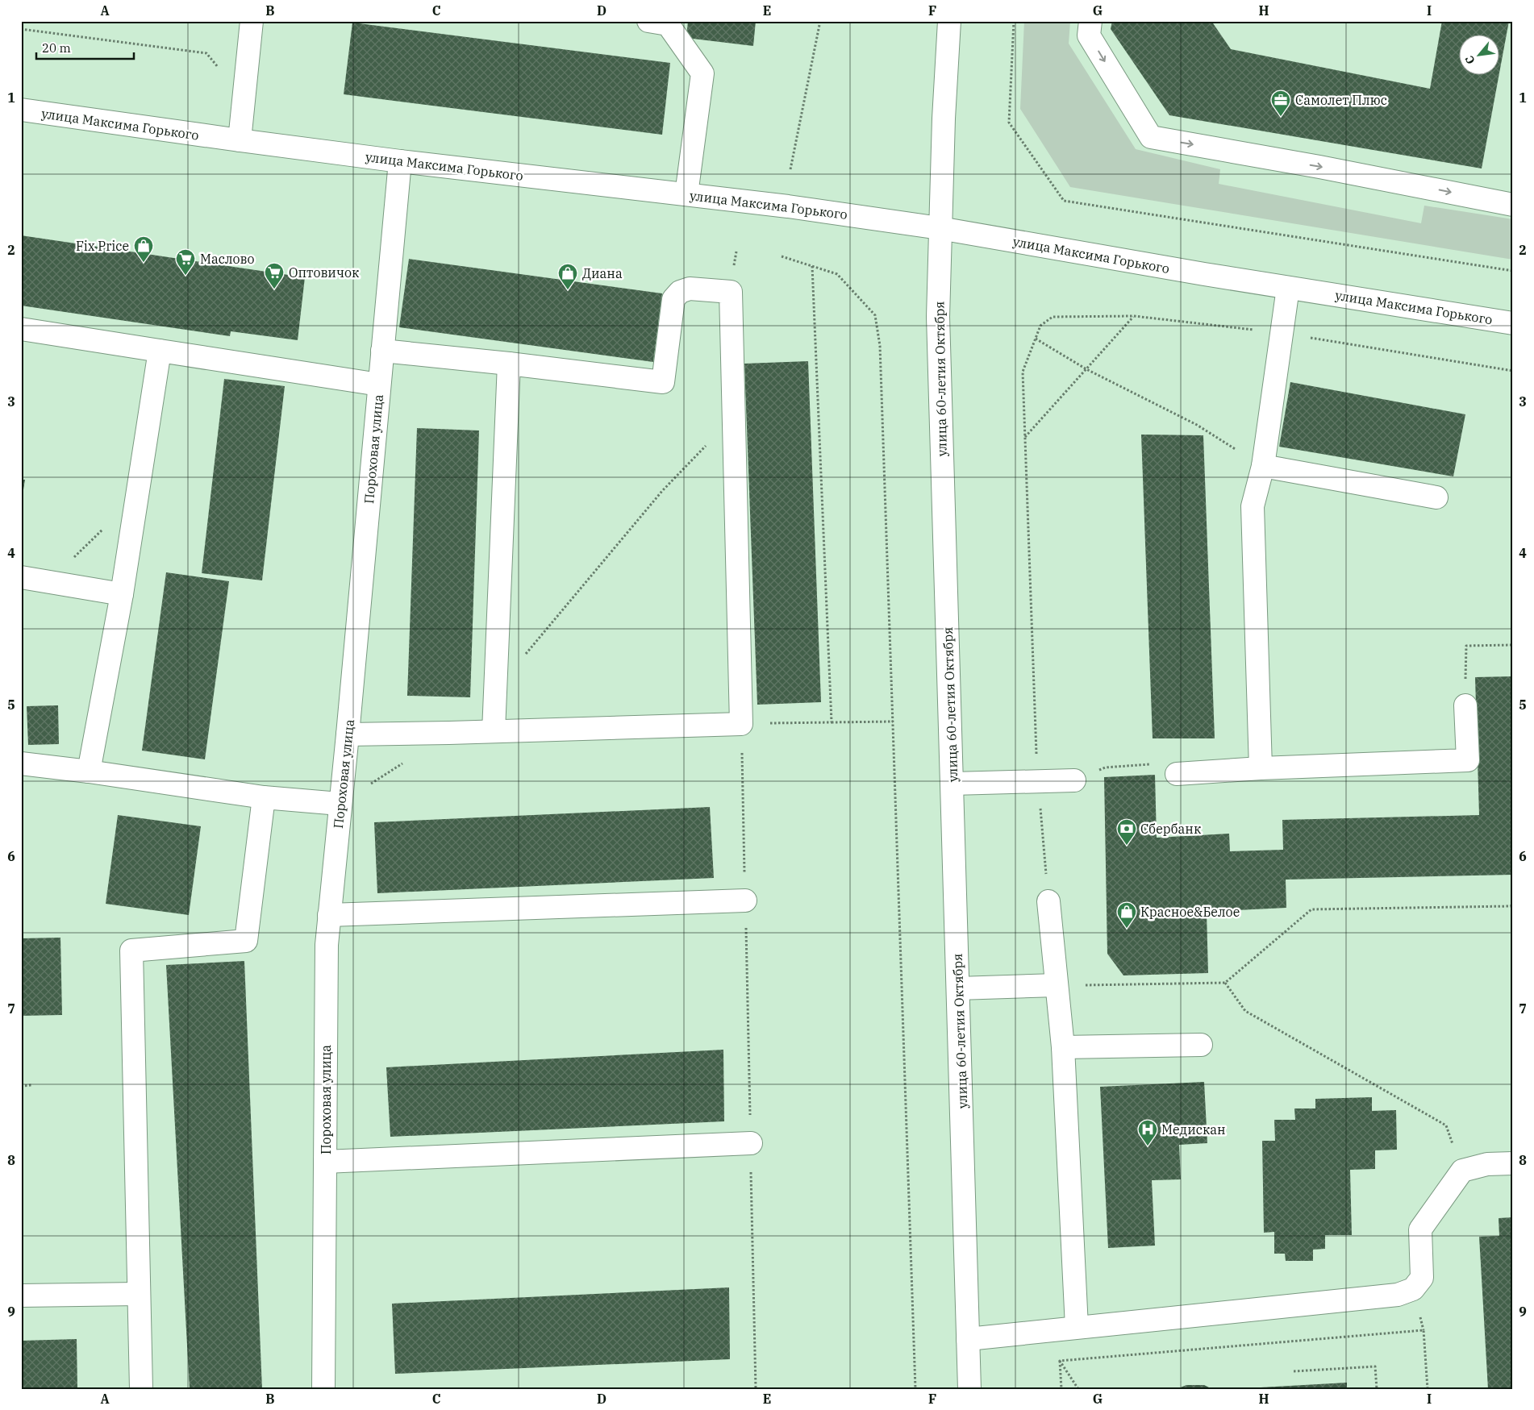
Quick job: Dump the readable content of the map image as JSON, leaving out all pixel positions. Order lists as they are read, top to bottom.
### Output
{
  "streets": {
    "main road": ["улица Максима Горького", "улица 60-летия Октября", "Пороховая улица"]
  },
  "crossings": [
    ["улица Максима Горького", "улица 60-летия Октября"],
    ["улица Максима Горького", "Пороховая улица"]
  ],
  "places": {
    "office": ["Самолет Плюс"],
    "shop": ["Fix Price", "Диана", "Красное&Белое"],
    "supermarket": ["Маслово", "Оптовичок"],
    "bank": ["Сбербанк"],
    "hospital": ["Медискан"]
  },
  "scale_bar": "20 m",
  "north": "bottom left",
  "grid": {
    "columns": [
      "A",
      "B",
      "C",
      "D",
      "E",
      "F",
      "G",
      "H",
      "I"
    ],
    "rows": [
      "1",
      "2",
      "3",
      "4",
      "5",
      "6",
      "7",
      "8",
      "9"
    ]
  }
}
